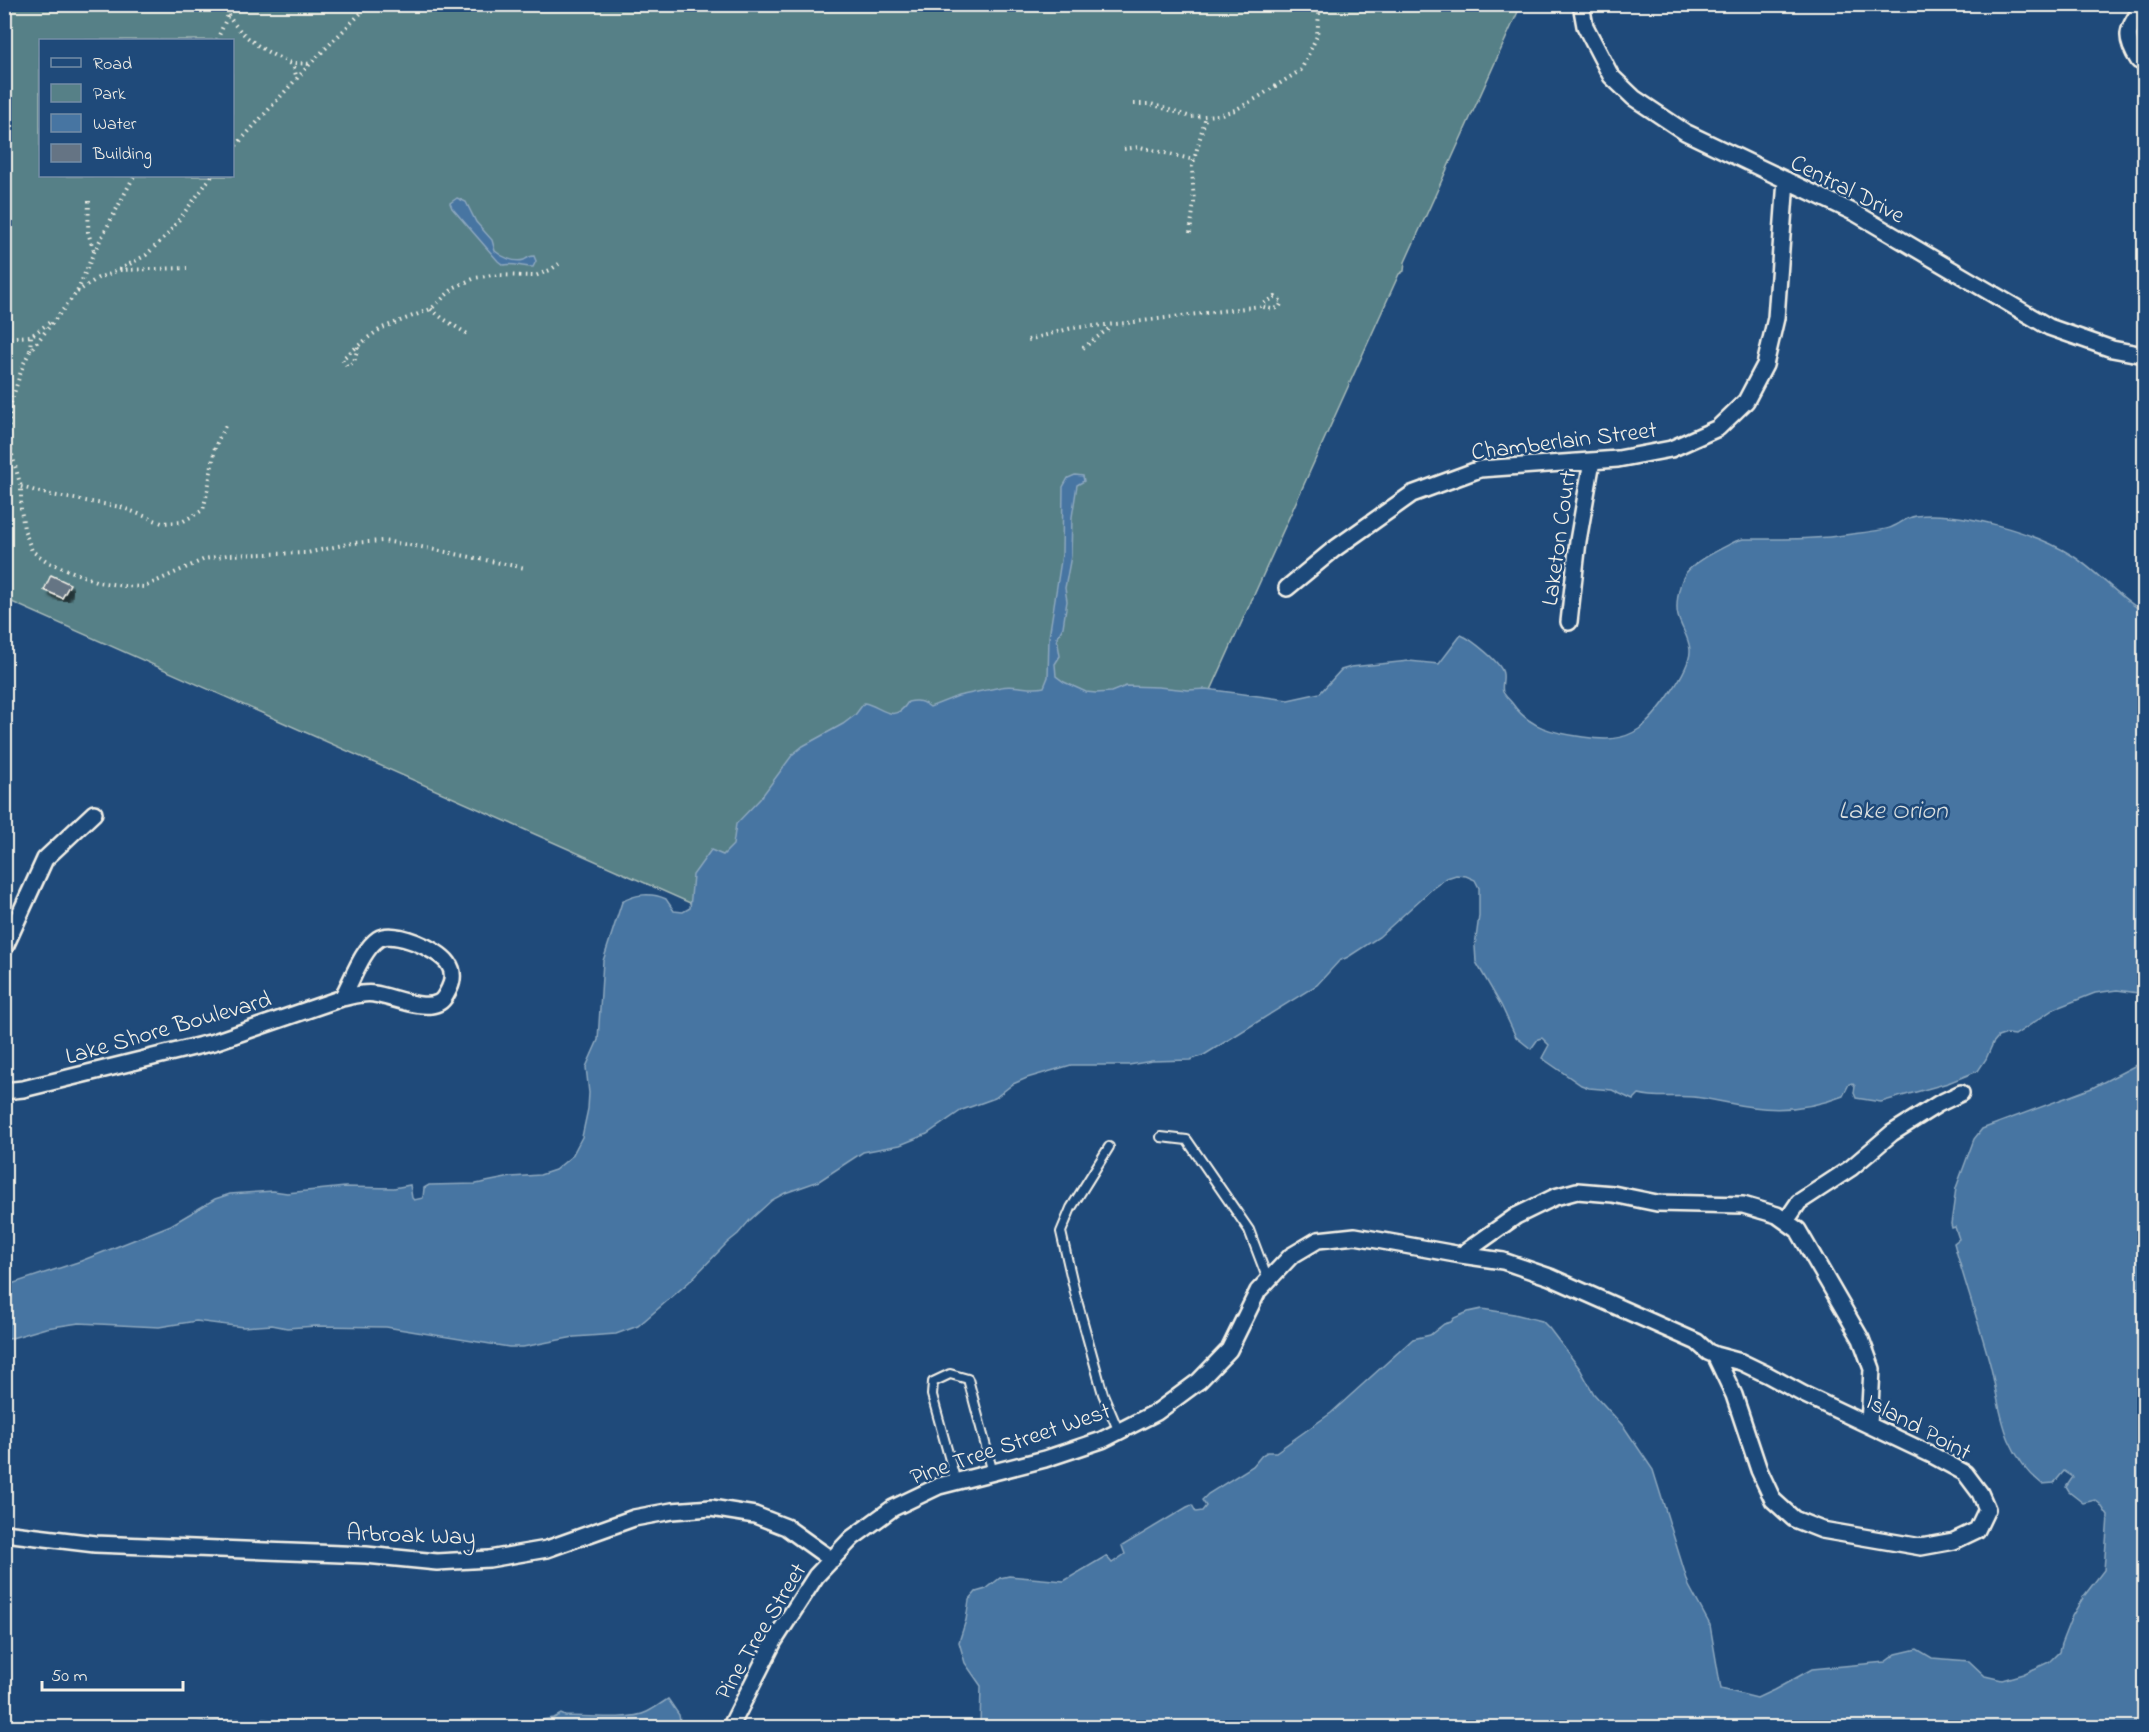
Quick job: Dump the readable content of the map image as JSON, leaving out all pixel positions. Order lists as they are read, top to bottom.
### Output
{
  "streets": {
    "street": [
      "Central Drive",
      "Chamberlain Street",
      "Laketon Court",
      "Lake Shore Boulevard",
      "Island Point",
      "Pine Tree Street West",
      "Arbroak Way",
      "Pine Tree Street"
    ]
  },
  "crossings": [
    ["Central Drive", "Chamberlain Street"],
    ["Chamberlain Street", "Laketon Court"],
    ["Island Point", "Pine Tree Street West"],
    ["Pine Tree Street West", "Arbroak Way"],
    ["Pine Tree Street West", "Pine Tree Street"],
    ["Arbroak Way", "Pine Tree Street"]
  ],
  "water": ["Lake Orion"],
  "legend": [
    "Road",
    "Park",
    "Water",
    "Building"
  ],
  "scale_bar": "50 m"
}
